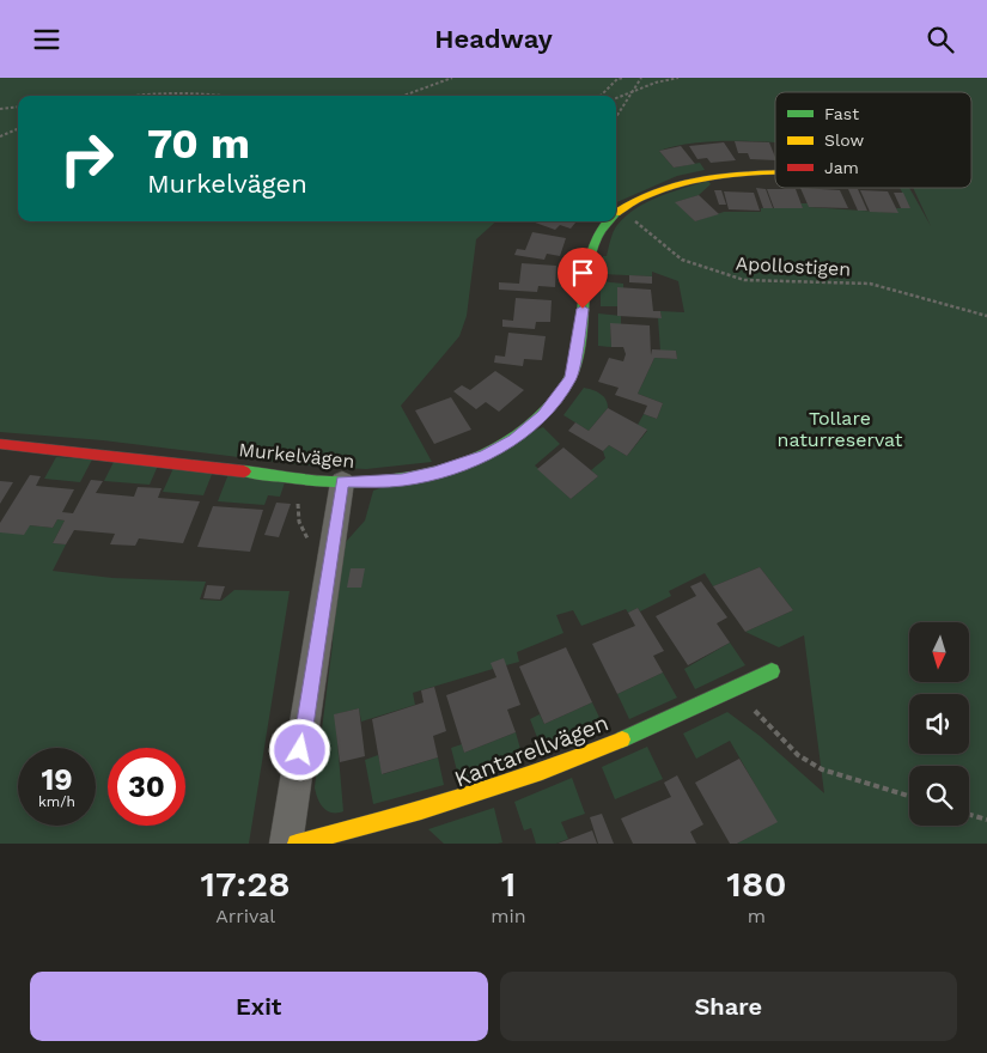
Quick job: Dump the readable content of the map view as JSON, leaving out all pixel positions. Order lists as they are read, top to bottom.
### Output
{
  "streets": {
    "street": ["Murkelvägen", "Kantarellvägen"],
    "path": ["Apollostigen"]
  },
  "crossings": [
    ["Apollostigen", "Murkelvägen"]
  ],
  "parks": ["Tollare naturreservat"],
  "legend": ["Fast", "Slow", "Jam"],
  "north": "bottom",
  "page": {
    "header": "Headway",
    "turn": ["70 m", "Murkelvägen"],
    "speed": "19 km/h",
    "limit": "30",
    "eta": [
      "17:28",
      "Arrival",
      "1",
      "min",
      "180",
      "m"
    ],
    "buttons": ["Exit", "Share"]
  }
}
